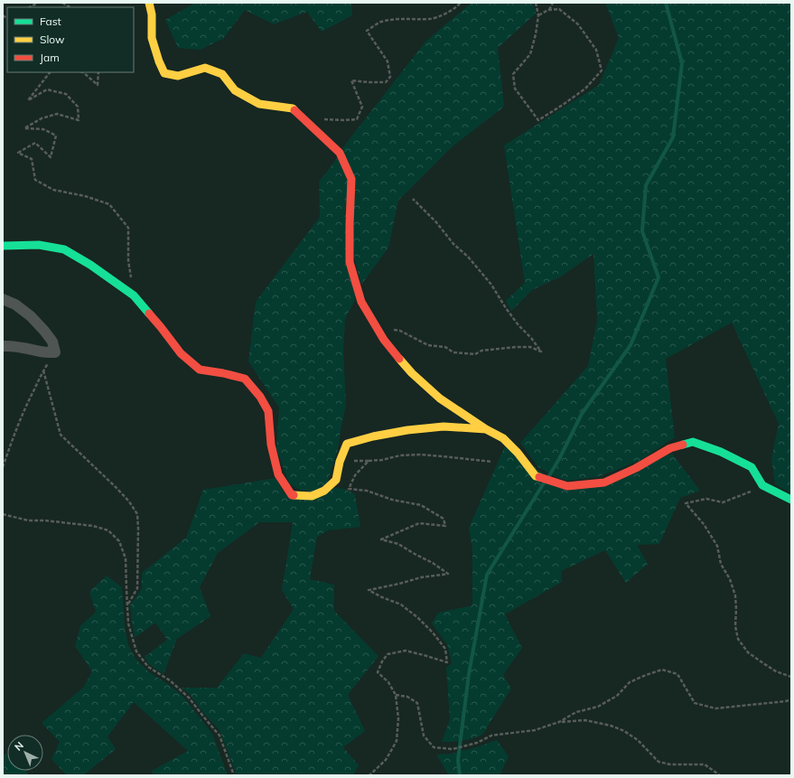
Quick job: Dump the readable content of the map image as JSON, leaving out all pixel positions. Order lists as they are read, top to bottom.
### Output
{
  "legend": ["Fast", "Slow", "Jam"],
  "north": "top left"
}
